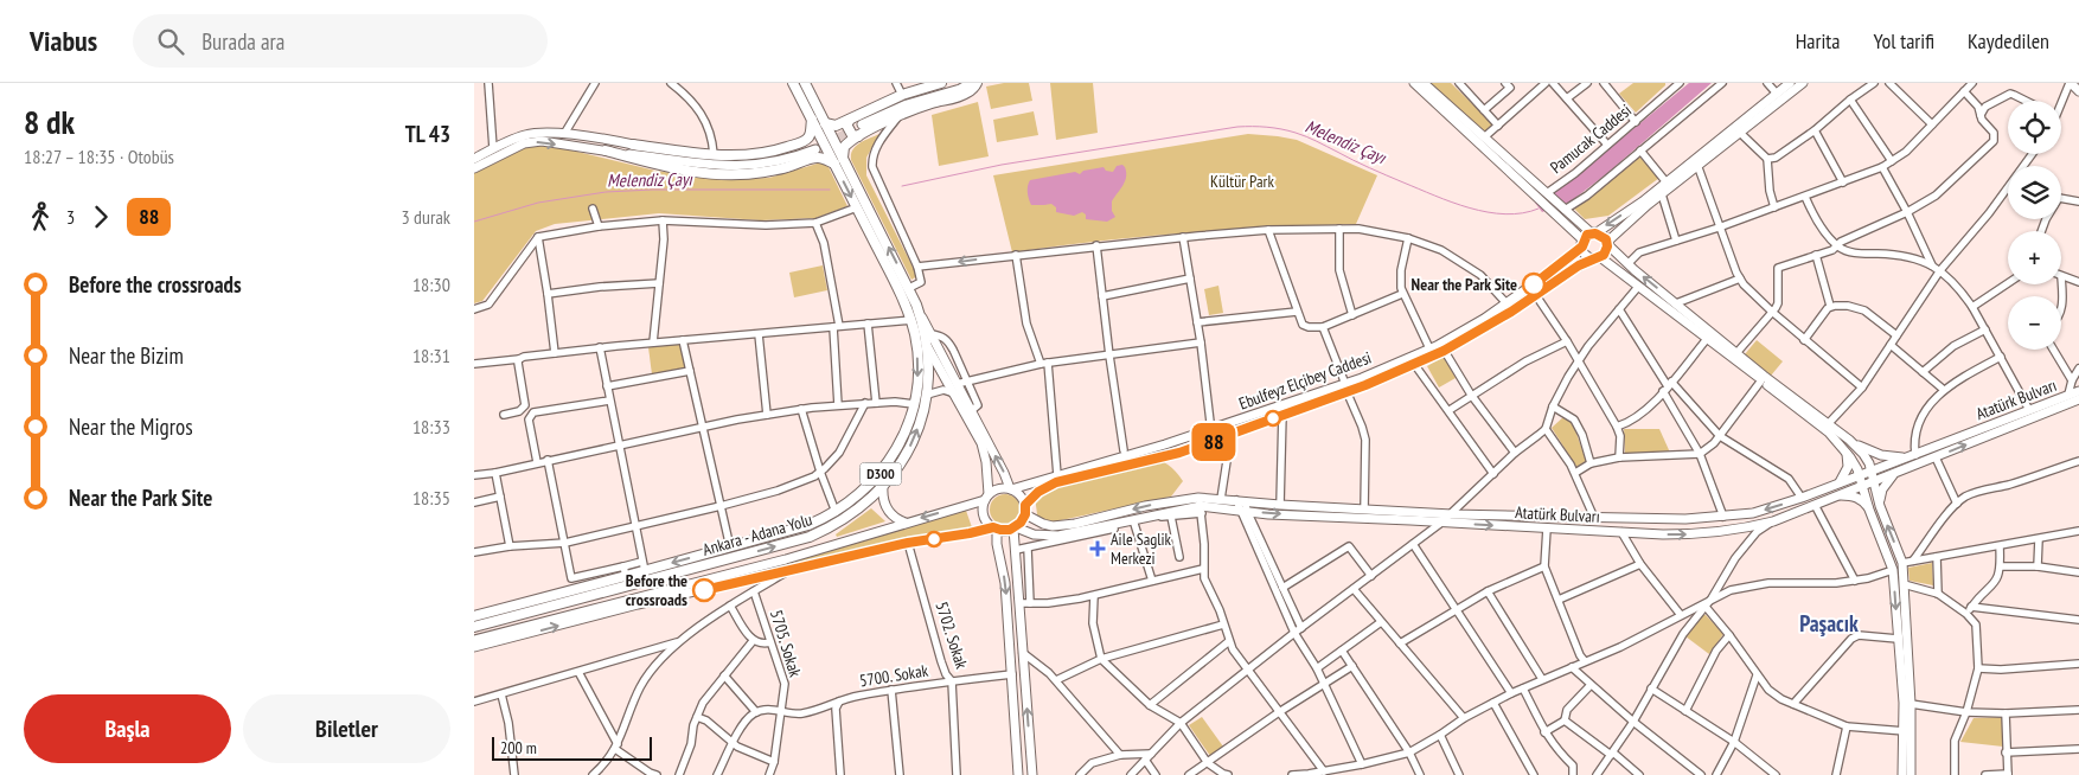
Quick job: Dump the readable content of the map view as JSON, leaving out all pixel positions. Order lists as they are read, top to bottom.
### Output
{
  "streets": {
    "highway": ["D300", "Ankara - Adana Yolu"],
    "main road": ["Ebulfeyz Elçibey Caddesi", "Atatürk Bulvarı"],
    "street": [
      "Pamucak Caddesi",
      "5702. Sokak",
      "5705. Sokak",
      "5700. Sokak"
    ]
  },
  "crossings": [
    ["Ebulfeyz Elçibey Caddesi", "Atatürk Bulvarı"],
    ["5702. Sokak", "5700. Sokak"],
    ["5705. Sokak", "5700. Sokak"]
  ],
  "districts": ["Paşacık"],
  "water": ["Melendiz Çayı"],
  "parks": ["Kültür Park"],
  "places": {
    "other": ["Near the Park Site", "Before the crossroads"],
    "health": ["Aile Saglik Merkezi"]
  },
  "lines": ["bus line 88"],
  "scale_bar": "200 m",
  "page": {
    "header": "Viabus",
    "search": "Burada ara",
    "nav": ["Harita", "Yol tarifi", "Kaydedilen"],
    "heading": ["8 dk", "18:27 – 18:35 · Otobüs", "TL 43"],
    "on_map": "88",
    "map_buttons": ["+", "−"],
    "legs": ["3", "88", "3 durak"],
    "list": [
      {
        "name": "Before the crossroads",
        "value": "18:30"
      },
      {
        "name": "Near the Bizim",
        "value": "18:31"
      },
      {
        "name": "Near the Migros",
        "value": "18:33"
      },
      {
        "name": "Near the Park Site",
        "value": "18:35"
      }
    ],
    "buttons": ["Başla", "Biletler"],
    "scale": "200 m"
  }
}
